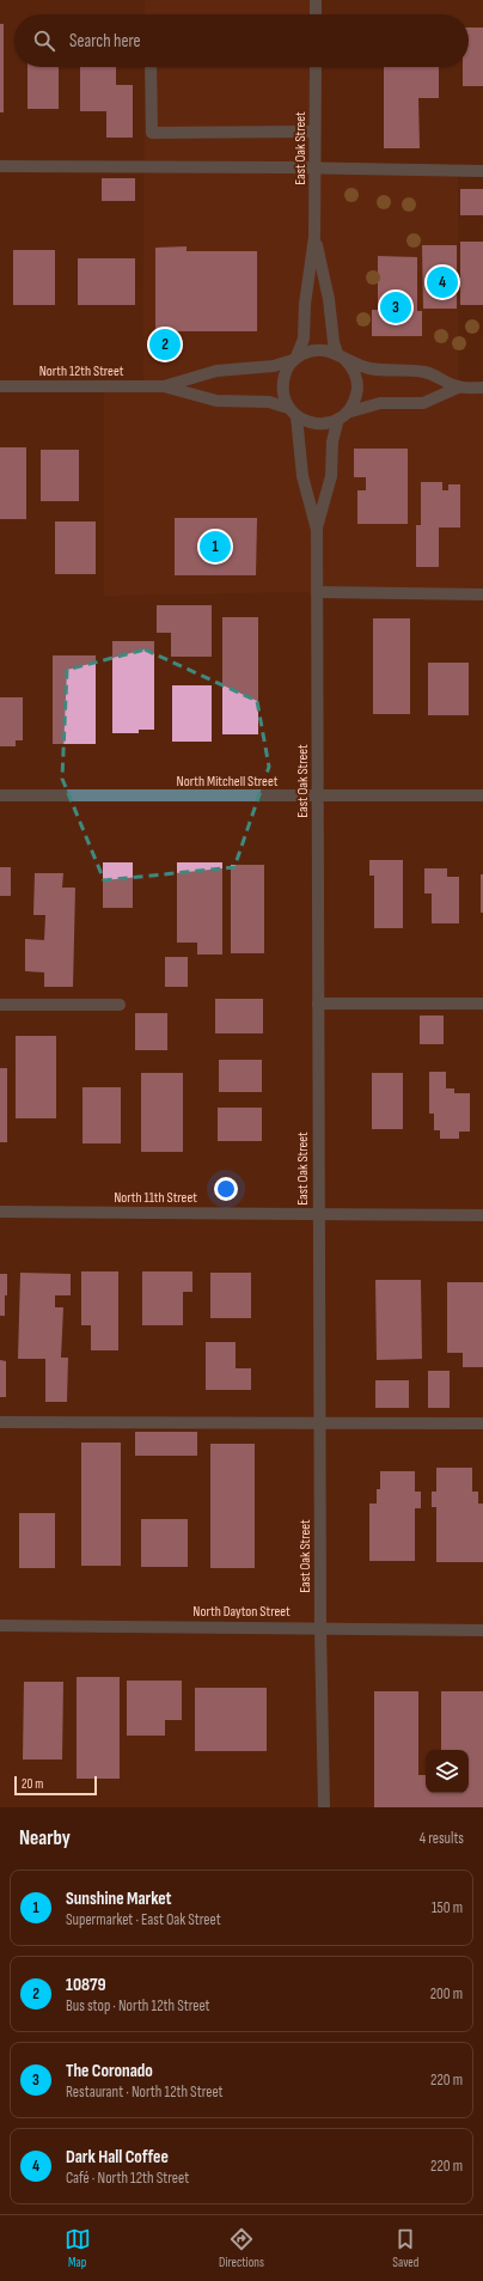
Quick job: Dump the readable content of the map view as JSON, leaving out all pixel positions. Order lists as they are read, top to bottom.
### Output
{
  "streets": {
    "street": [
      "East Oak Street",
      "North 12th Street",
      "North Mitchell Street",
      "North 11th Street",
      "North Dayton Street"
    ]
  },
  "crossings": [
    ["East Oak Street", "North 12th Street"],
    ["East Oak Street", "North Mitchell Street"],
    ["East Oak Street", "North 11th Street"],
    ["East Oak Street", "North Dayton Street"]
  ],
  "scale_bar": "20 m",
  "page": {
    "search": "Search here",
    "pins": [
      "4",
      "3",
      "2",
      "1"
    ],
    "scale": "20 m",
    "heading": ["Nearby", "4 results"],
    "list": [
      {
        "mark": "1",
        "name": "Sunshine Market",
        "note": "Supermarket · East Oak Street",
        "value": "150 m"
      },
      {
        "mark": "2",
        "name": "10879",
        "note": "Bus stop · North 12th Street",
        "value": "200 m"
      },
      {
        "mark": "3",
        "name": "The Coronado",
        "note": "Restaurant · North 12th Street",
        "value": "220 m"
      },
      {
        "mark": "4",
        "name": "Dark Hall Coffee",
        "note": "Café · North 12th Street",
        "value": "220 m"
      }
    ],
    "nav": ["Map", "Directions", "Saved"]
  }
}
